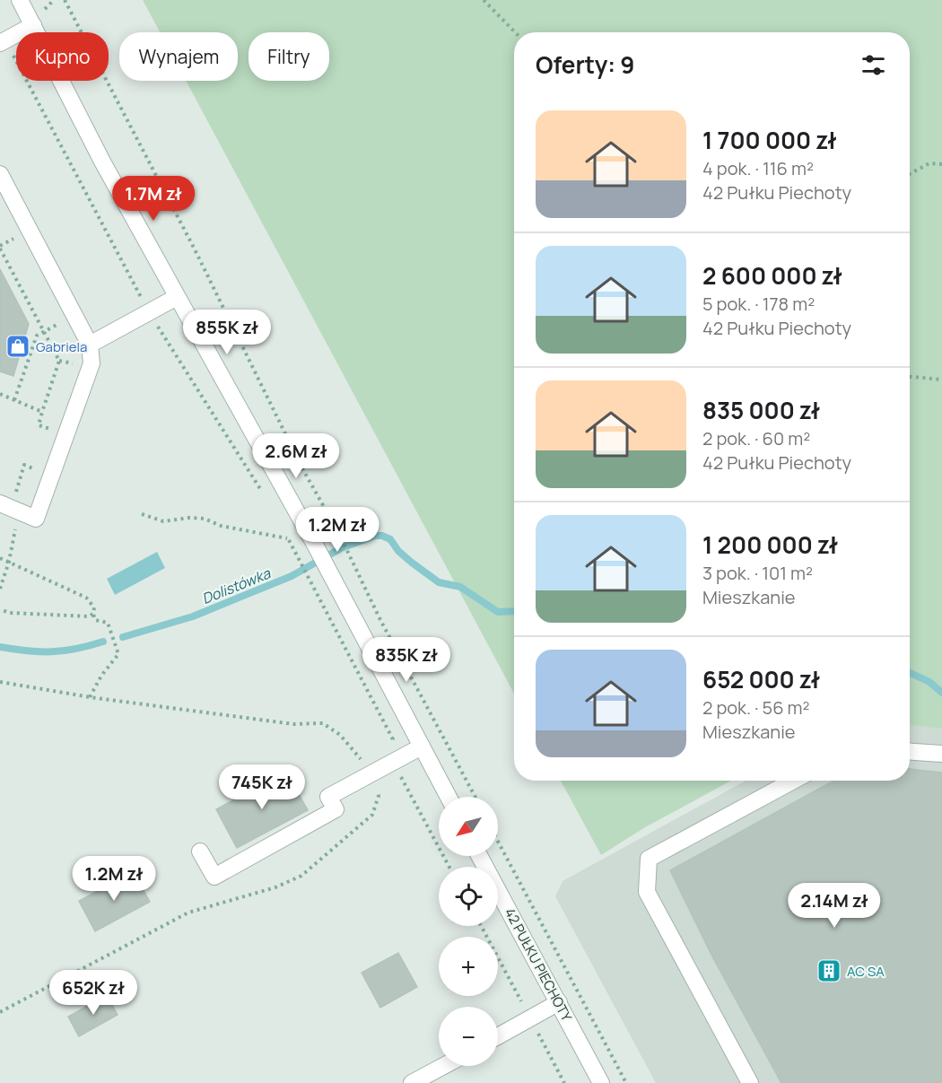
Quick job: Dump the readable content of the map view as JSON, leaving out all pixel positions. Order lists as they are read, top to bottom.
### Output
{
  "streets": {
    "street": ["42 PUŁKU PIECHOTY"]
  },
  "water": ["Dolistówka"],
  "places": {
    "shop": ["Gabriela"],
    "building": ["AC SA"]
  },
  "north": "bottom left",
  "page": {
    "chip": ["Kupno", "Wynajem", "Filtry"],
    "heading": "Oferty: 9",
    "list": [
      {
        "name": "1 700 000 zł",
        "note": "4 pok. · 116 m² · 42 Pułku Piechoty"
      },
      {
        "name": "2 600 000 zł",
        "note": "5 pok. · 178 m² · 42 Pułku Piechoty"
      },
      {
        "name": "835 000 zł",
        "note": "2 pok. · 60 m² · 42 Pułku Piechoty"
      },
      {
        "name": "1 200 000 zł",
        "note": "3 pok. · 101 m² · Mieszkanie"
      },
      {
        "name": "652 000 zł",
        "note": "2 pok. · 56 m² · Mieszkanie"
      }
    ],
    "price": [
      "1.7M zł",
      "855K zł",
      "2.6M zł",
      "1.2M zł",
      "835K zł",
      "745K zł",
      "1.2M zł",
      "2.14M zł",
      "652K zł"
    ],
    "map_buttons": ["+", "−"]
  }
}
